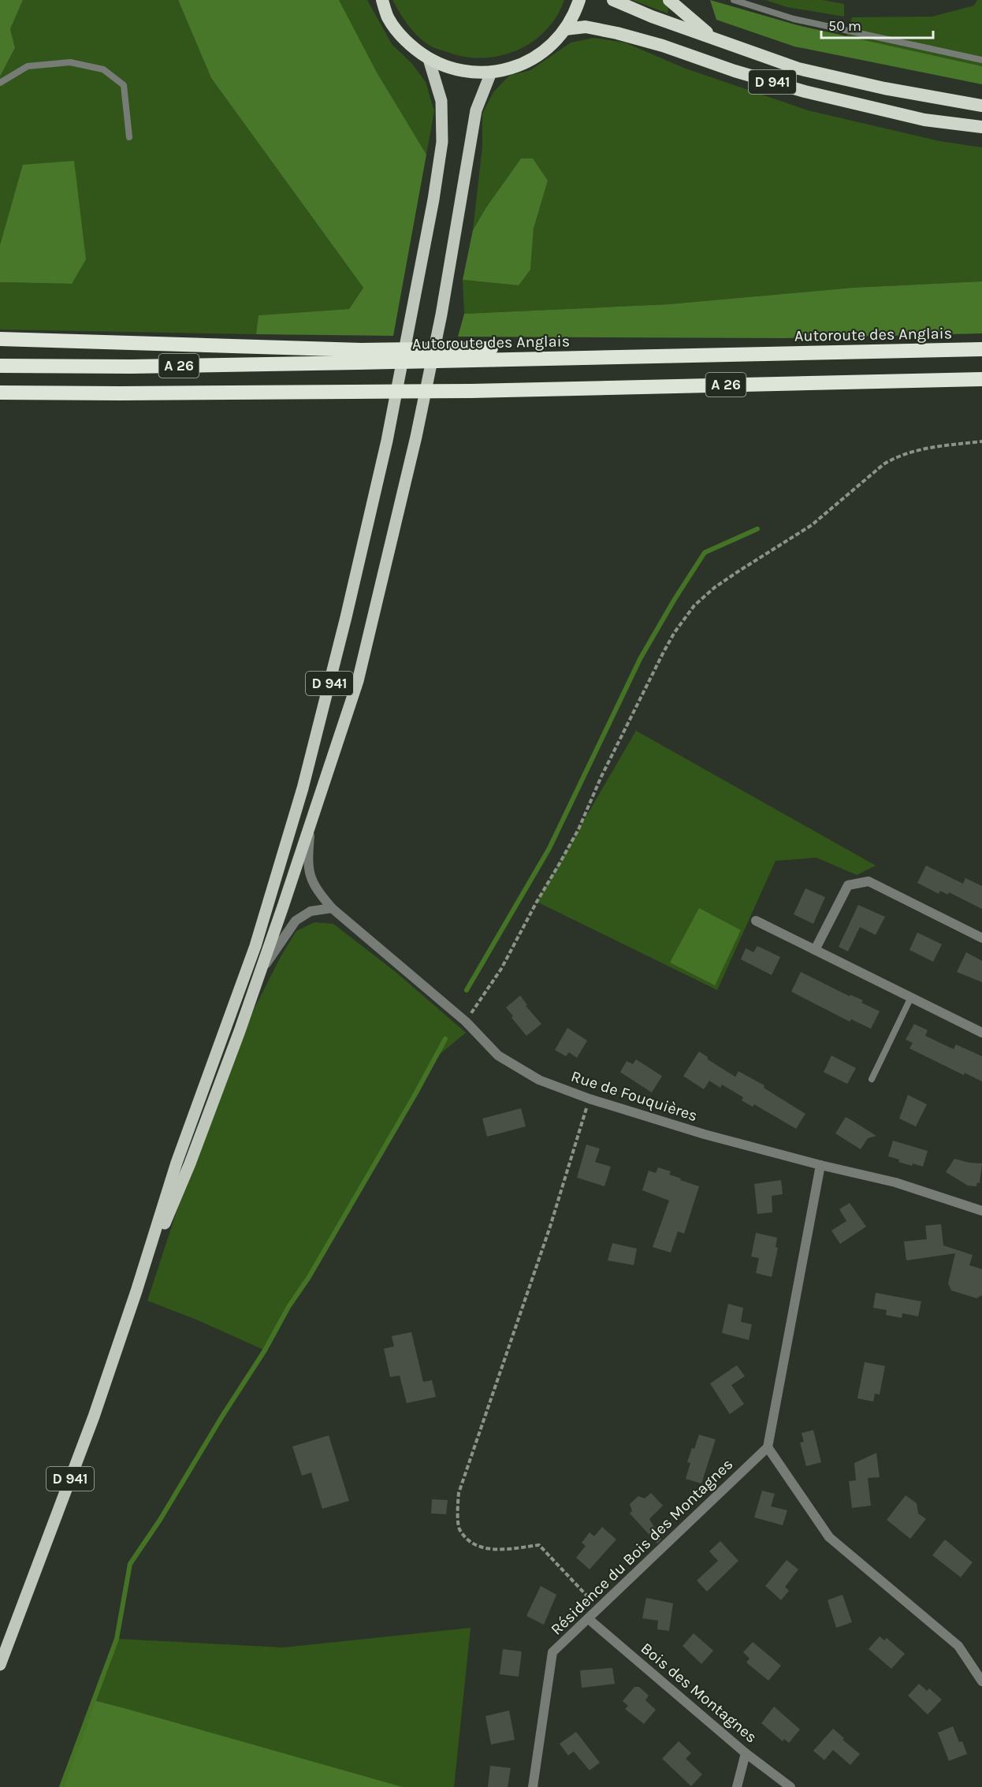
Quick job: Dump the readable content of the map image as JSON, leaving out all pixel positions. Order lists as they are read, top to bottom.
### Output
{
  "streets": {
    "highway": ["D 941", "Autoroute des Anglais", "A 26"],
    "street": ["Rue de Fouquières", "Résidence du Bois des Montagnes", "Bois des Montagnes"]
  },
  "crossings": [
    ["D 941", "Rue de Fouquières"],
    ["Résidence du Bois des Montagnes", "Bois des Montagnes"]
  ],
  "scale_bar": "50 m"
}
